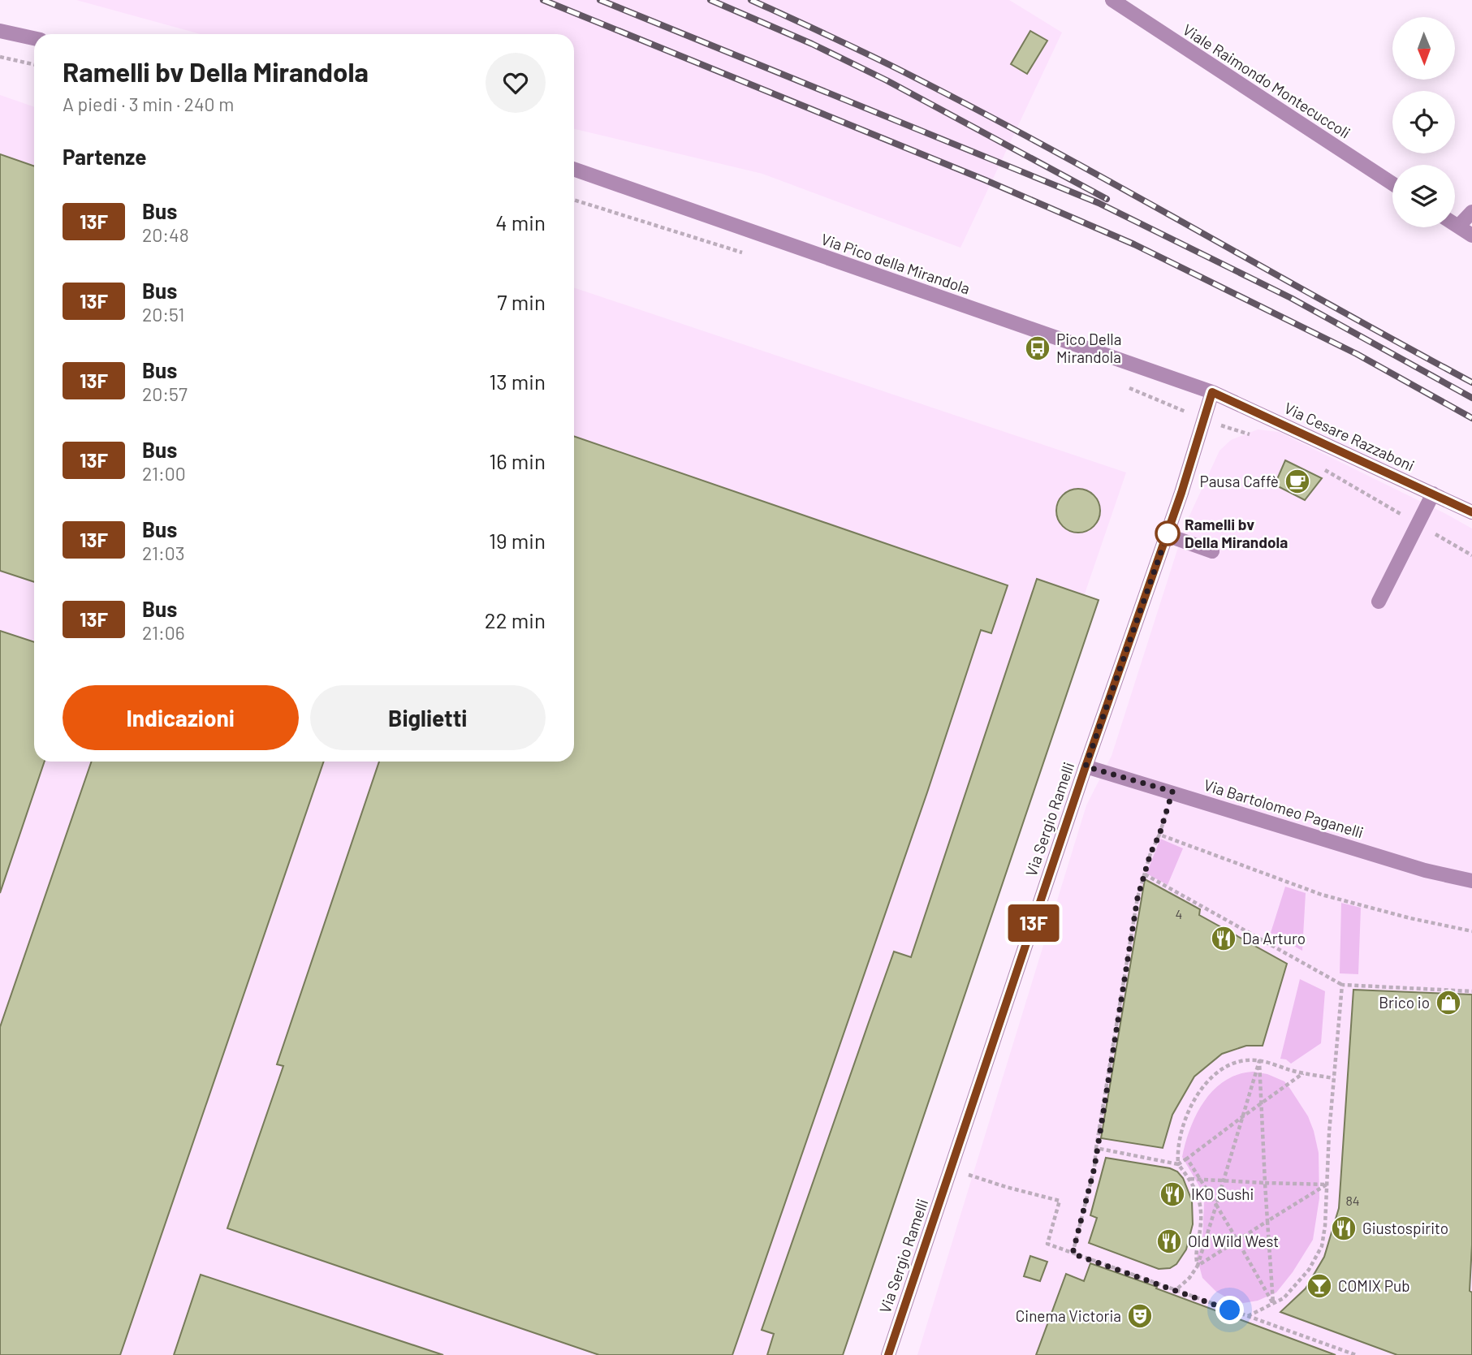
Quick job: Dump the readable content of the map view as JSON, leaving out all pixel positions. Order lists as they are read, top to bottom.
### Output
{
  "streets": {
    "street": [
      "Viale Raimondo Montecuccoli",
      "Via Pico della Mirandola",
      "Via Cesare Razzaboni",
      "Via Bartolomeo Paganelli",
      "Via Sergio Ramelli"
    ]
  },
  "crossings": [
    ["Via Pico della Mirandola", "Via Cesare Razzaboni"],
    ["Via Pico della Mirandola", "Via Sergio Ramelli"],
    ["Via Cesare Razzaboni", "Via Sergio Ramelli"],
    ["Via Bartolomeo Paganelli", "Via Sergio Ramelli"]
  ],
  "places": {
    "bus stop": ["Pico Della Mirandola"],
    "cafe": ["Pausa Caffè"],
    "other": ["Ramelli bv Della Mirandola"],
    "restaurant": [
      "Da Arturo",
      "IKO Sushi",
      "Giustospirito",
      "Old Wild West"
    ],
    "shop": ["Brico io"],
    "bar": ["COMIX Pub"],
    "theatre": ["Cinema Victoria"]
  },
  "lines": ["bus line 13F"],
  "house_numbers": ["4", "84"],
  "north": "bottom",
  "page": {
    "on_map": "13F",
    "heading": [
      ["Ramelli bv Della Mirandola", "A piedi · 3 min · 240 m"],
      "Partenze"
    ],
    "list": [
      {
        "mark": "13F",
        "name": "Bus",
        "note": "20:48",
        "value": "4 min"
      },
      {
        "mark": "13F",
        "name": "Bus",
        "note": "20:51",
        "value": "7 min"
      },
      {
        "mark": "13F",
        "name": "Bus",
        "note": "20:57",
        "value": "13 min"
      },
      {
        "mark": "13F",
        "name": "Bus",
        "note": "21:00",
        "value": "16 min"
      },
      {
        "mark": "13F",
        "name": "Bus",
        "note": "21:03",
        "value": "19 min"
      },
      {
        "mark": "13F",
        "name": "Bus",
        "note": "21:06",
        "value": "22 min"
      }
    ],
    "buttons": ["Indicazioni", "Biglietti"]
  }
}
